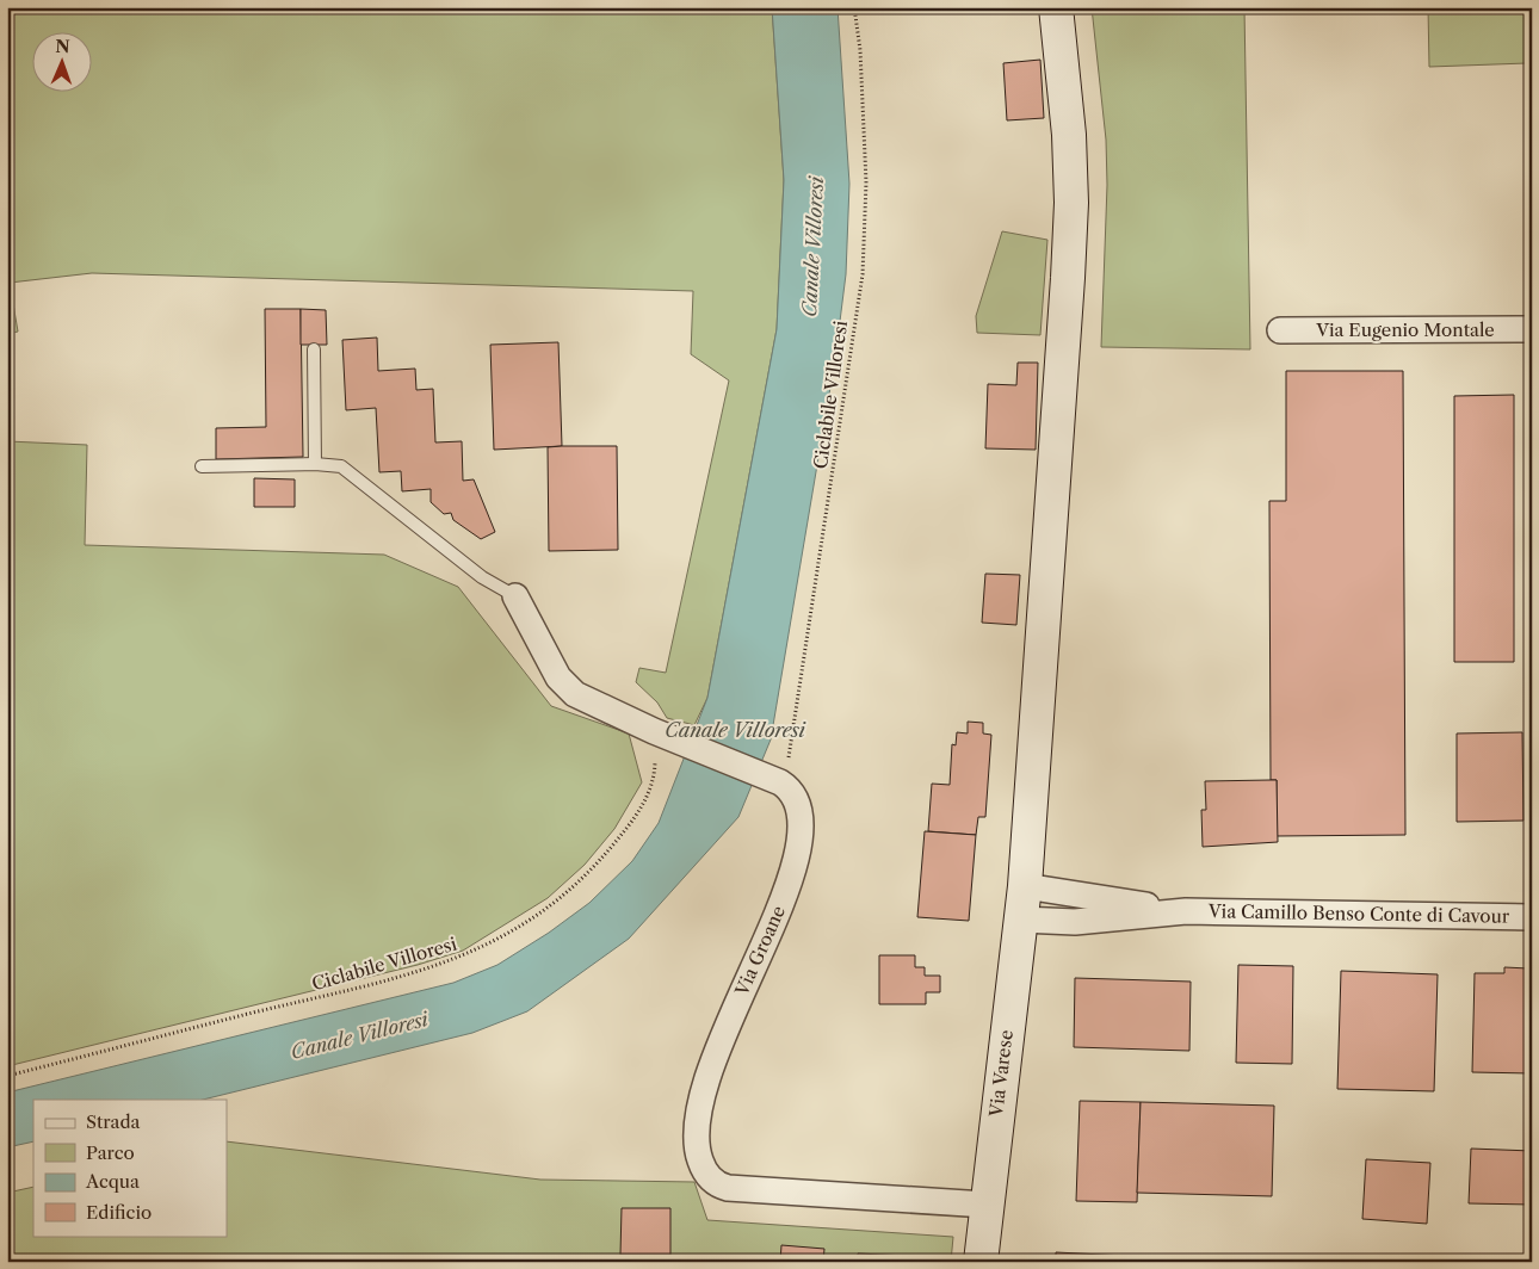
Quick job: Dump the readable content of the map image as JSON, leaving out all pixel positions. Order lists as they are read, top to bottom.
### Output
{
  "streets": {
    "street": [
      "Via Eugenio Montale",
      "Via Camillo Benso Conte di Cavour",
      "Via Groane",
      "Via Varese"
    ],
    "path": ["Ciclabile Villoresi"]
  },
  "crossings": [
    ["Ciclabile Villoresi", "Via Groane"],
    ["Via Camillo Benso Conte di Cavour", "Via Varese"],
    ["Via Groane", "Via Varese"]
  ],
  "water": ["Canale Villoresi"],
  "legend": [
    "Strada",
    "Parco",
    "Acqua",
    "Edificio"
  ],
  "north": "top"
}
